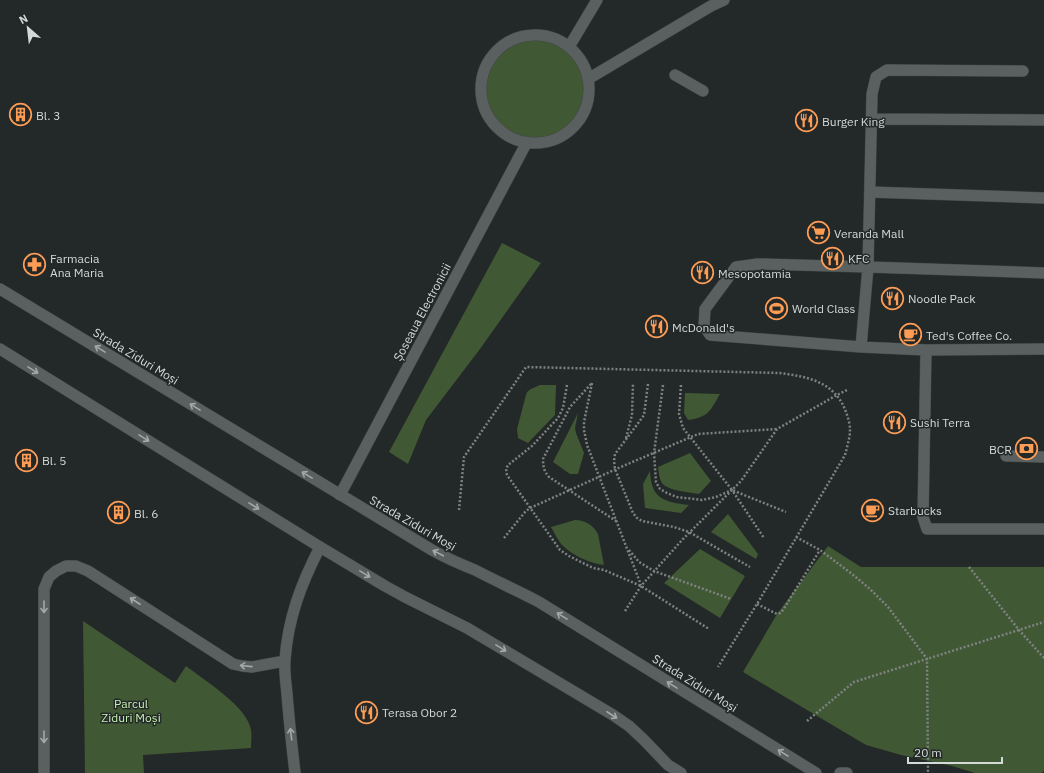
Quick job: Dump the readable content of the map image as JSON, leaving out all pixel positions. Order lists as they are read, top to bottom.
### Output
{
  "streets": {
    "main road": ["Șoseaua Electronicii", "Strada Ziduri Moși"]
  },
  "crossings": [
    ["Șoseaua Electronicii", "Strada Ziduri Moși"]
  ],
  "parks": ["Parcul Ziduri Moși"],
  "places": {
    "building": ["Bl. 3", "Bl. 5", "Bl. 6"],
    "restaurant": [
      "Burger King",
      "KFC",
      "Mesopotamia",
      "Noodle Pack",
      "McDonald's",
      "Sushi Terra",
      "Terasa Obor 2"
    ],
    "supermarket": ["Veranda Mall"],
    "pharmacy": ["Farmacia Ana Maria"],
    "sports": ["World Class"],
    "cafe": ["Ted's Coffee Co.", "Starbucks"],
    "bank": ["BCR"]
  },
  "scale_bar": "20 m",
  "north": "top left"
}
